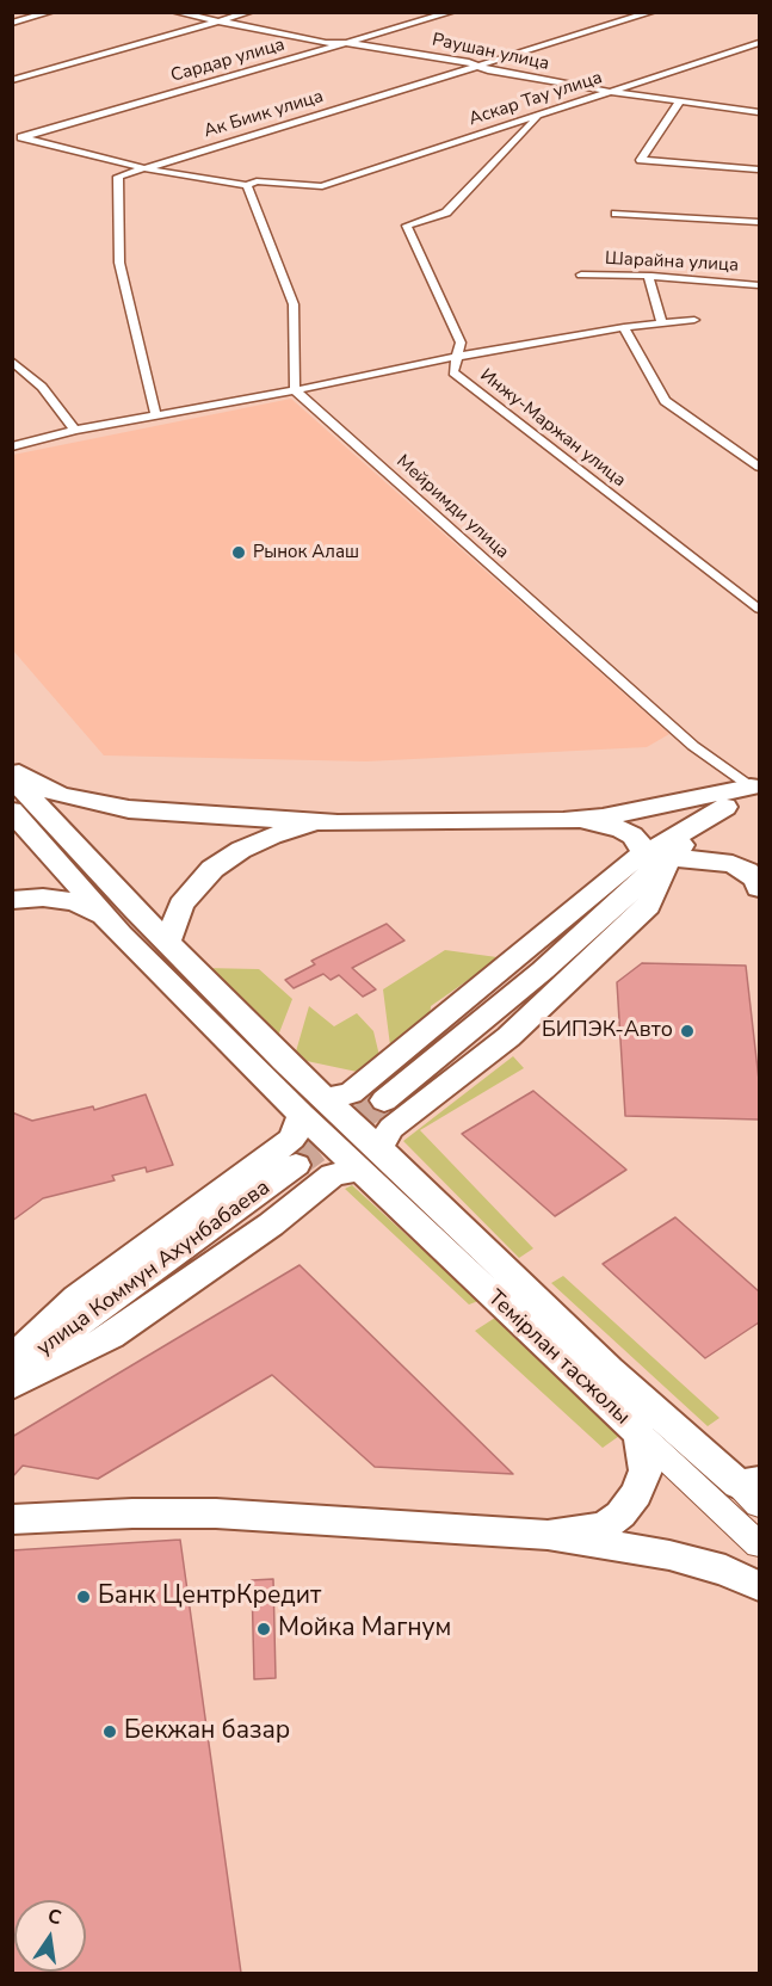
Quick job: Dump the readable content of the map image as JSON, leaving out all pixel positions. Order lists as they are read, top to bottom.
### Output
{
  "streets": {
    "highway": ["улица Коммун Ахунбабаева", "Темірлан тасжолы"],
    "street": [
      "Раушан улица",
      "Сардар улица",
      "Аскар Тау улица",
      "Ак Биик улица",
      "Шарайна улица",
      "Инжу-Маржан улица",
      "Мейримди улица"
    ]
  },
  "crossings": [
    ["Раушан улица", "Сардар улица"],
    ["Раушан улица", "Аскар Тау улица"],
    ["Раушан улица", "Ак Биик улица"],
    ["Аскар Тау улица", "Инжу-Маржан улица"]
  ],
  "places": [
    "Рынок Алаш",
    "БИПЭК-Авто",
    "Банк ЦентрКредит",
    "Мойка Магнум",
    "Бекжан базар"
  ],
  "north": "top"
}
